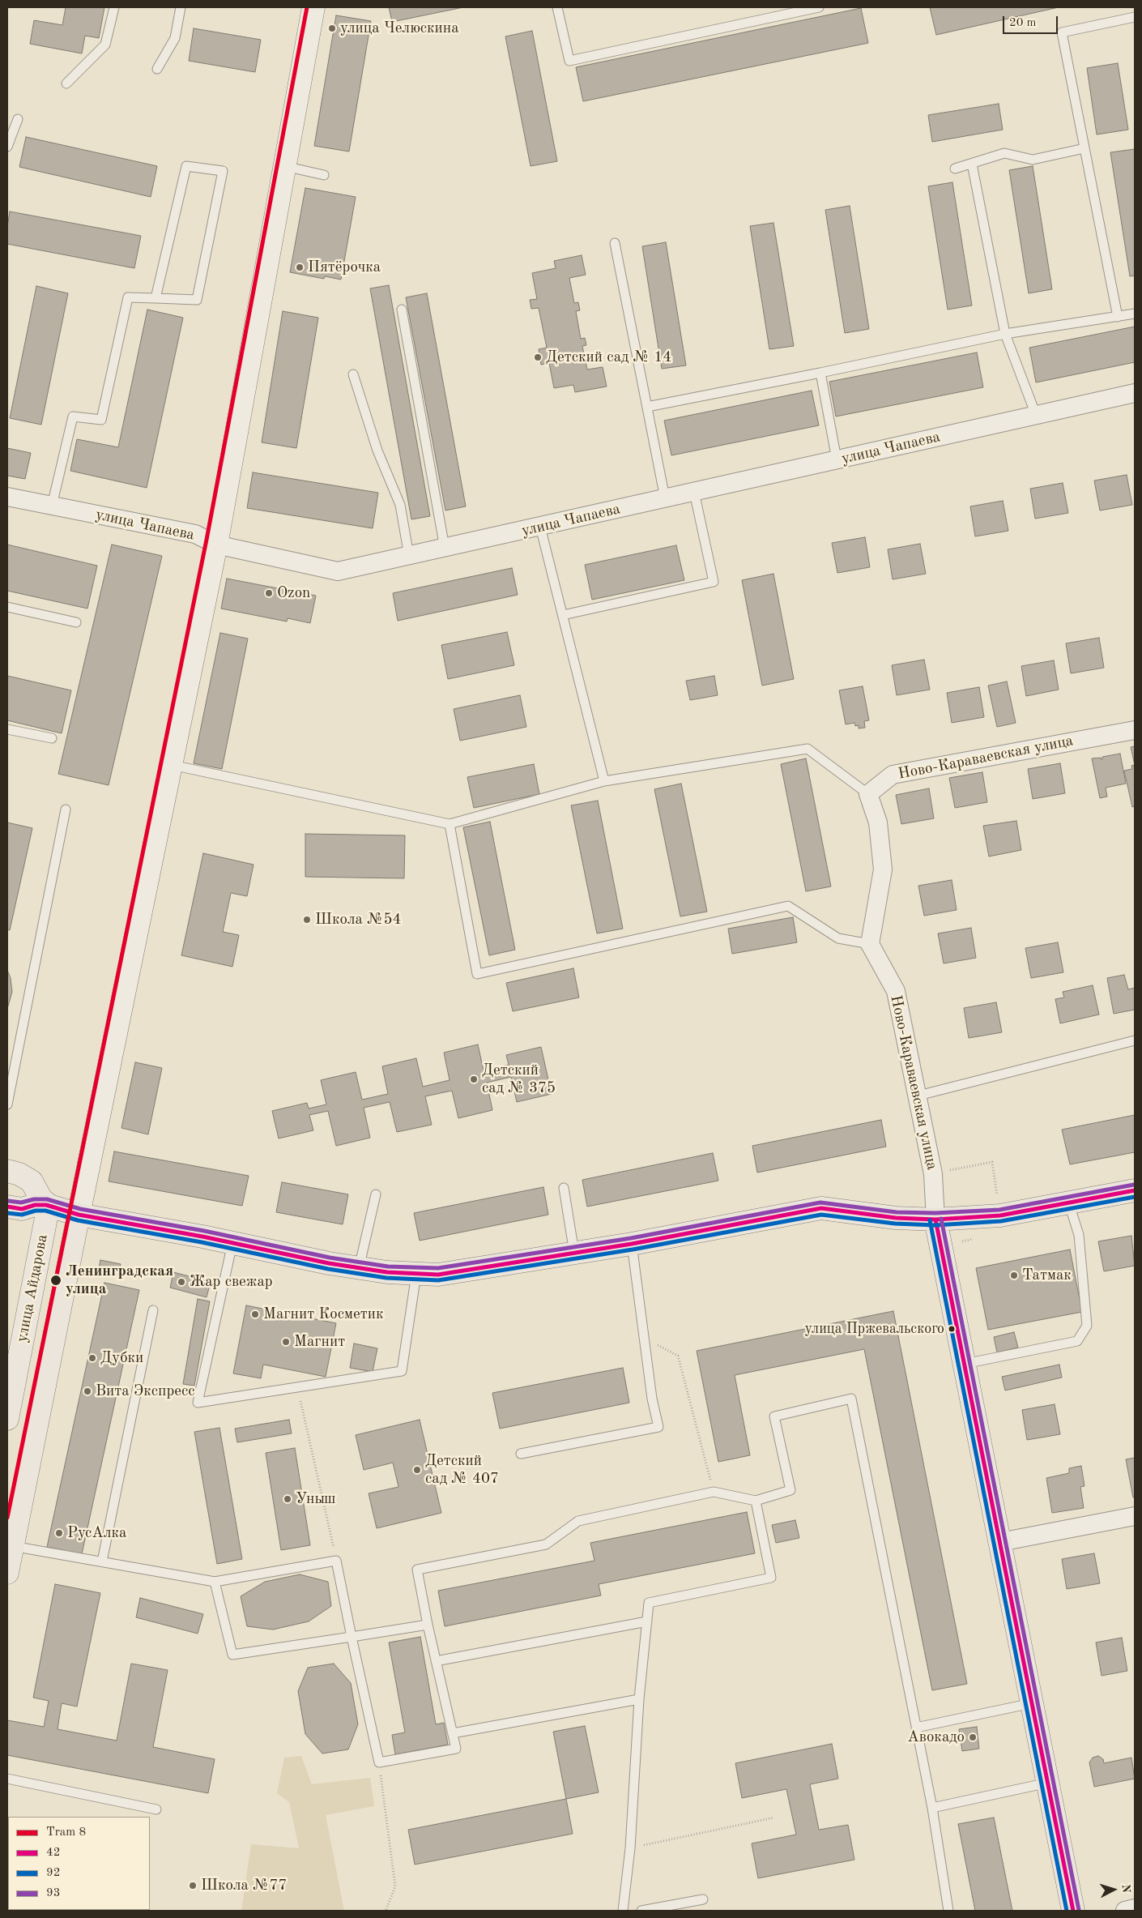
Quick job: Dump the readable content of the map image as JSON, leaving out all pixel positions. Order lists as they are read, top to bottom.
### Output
{
  "streets": {
    "main road": ["улица Айдарова"],
    "street": ["улица Чапаева", "Ново-Караваевская улица"]
  },
  "crossings": [
    ["улица Чапаева", "улица Айдарова"]
  ],
  "places": [
    "улица Челюскина",
    "Пятёрочка",
    "Детский сад № 14",
    "Ozon",
    "Школа №54",
    "Детский сад № 375",
    "Татмак",
    "Ленинградская улица",
    "Жар свежар",
    "Магнит Косметик",
    "улица Пржевальского",
    "Магнит",
    "Дубки",
    "Вита Экспресс",
    "Детский сад № 407",
    "Уныш",
    "РусАлка",
    "Авокадо",
    "Школа №77"
  ],
  "lines": [
    "tram line 8",
    "transit line 93",
    "transit line 42",
    "transit line 92"
  ],
  "legend": [
    "Tram 8",
    "42",
    "92",
    "93"
  ],
  "scale_bar": "20 m",
  "north": "right"
}
